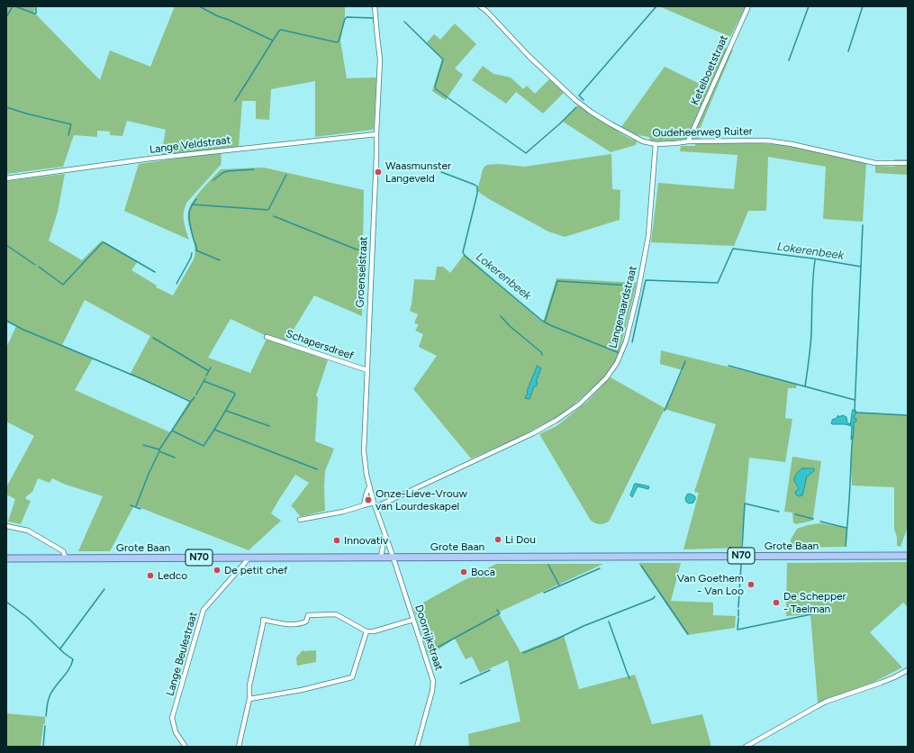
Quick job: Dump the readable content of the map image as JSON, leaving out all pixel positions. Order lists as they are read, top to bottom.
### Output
{
  "streets": {
    "main road": ["Grote Baan", "N70"],
    "street": [
      "Ketelboetstraat",
      "Oudeheerweg Ruiter",
      "Lange Veldstraat",
      "Groenselstraat",
      "Langenaardstraat",
      "Schapersdreef",
      "Doornijkstraat",
      "Lange Beulestraat"
    ]
  },
  "crossings": [
    ["Ketelboetstraat", "Oudeheerweg Ruiter"],
    ["Oudeheerweg Ruiter", "Langenaardstraat"],
    ["Lange Veldstraat", "Groenselstraat"],
    ["Groenselstraat", "Langenaardstraat"],
    ["Groenselstraat", "Schapersdreef"],
    ["Groenselstraat", "Grote Baan"],
    ["Groenselstraat", "Doornijkstraat"],
    ["Grote Baan", "Doornijkstraat"],
    ["Grote Baan", "Lange Beulestraat"]
  ],
  "water": ["Lokerenbeek"],
  "places": [
    "Waasmunster Langeveld",
    "Onze-Lieve-Vrouw van Lourdeskapel",
    "Li Dou",
    "Innovativ",
    "De petit chef",
    "Boca",
    "Ledco",
    "Van Goethem - Van Loo",
    "De Schepper - Taelman"
  ]
}
